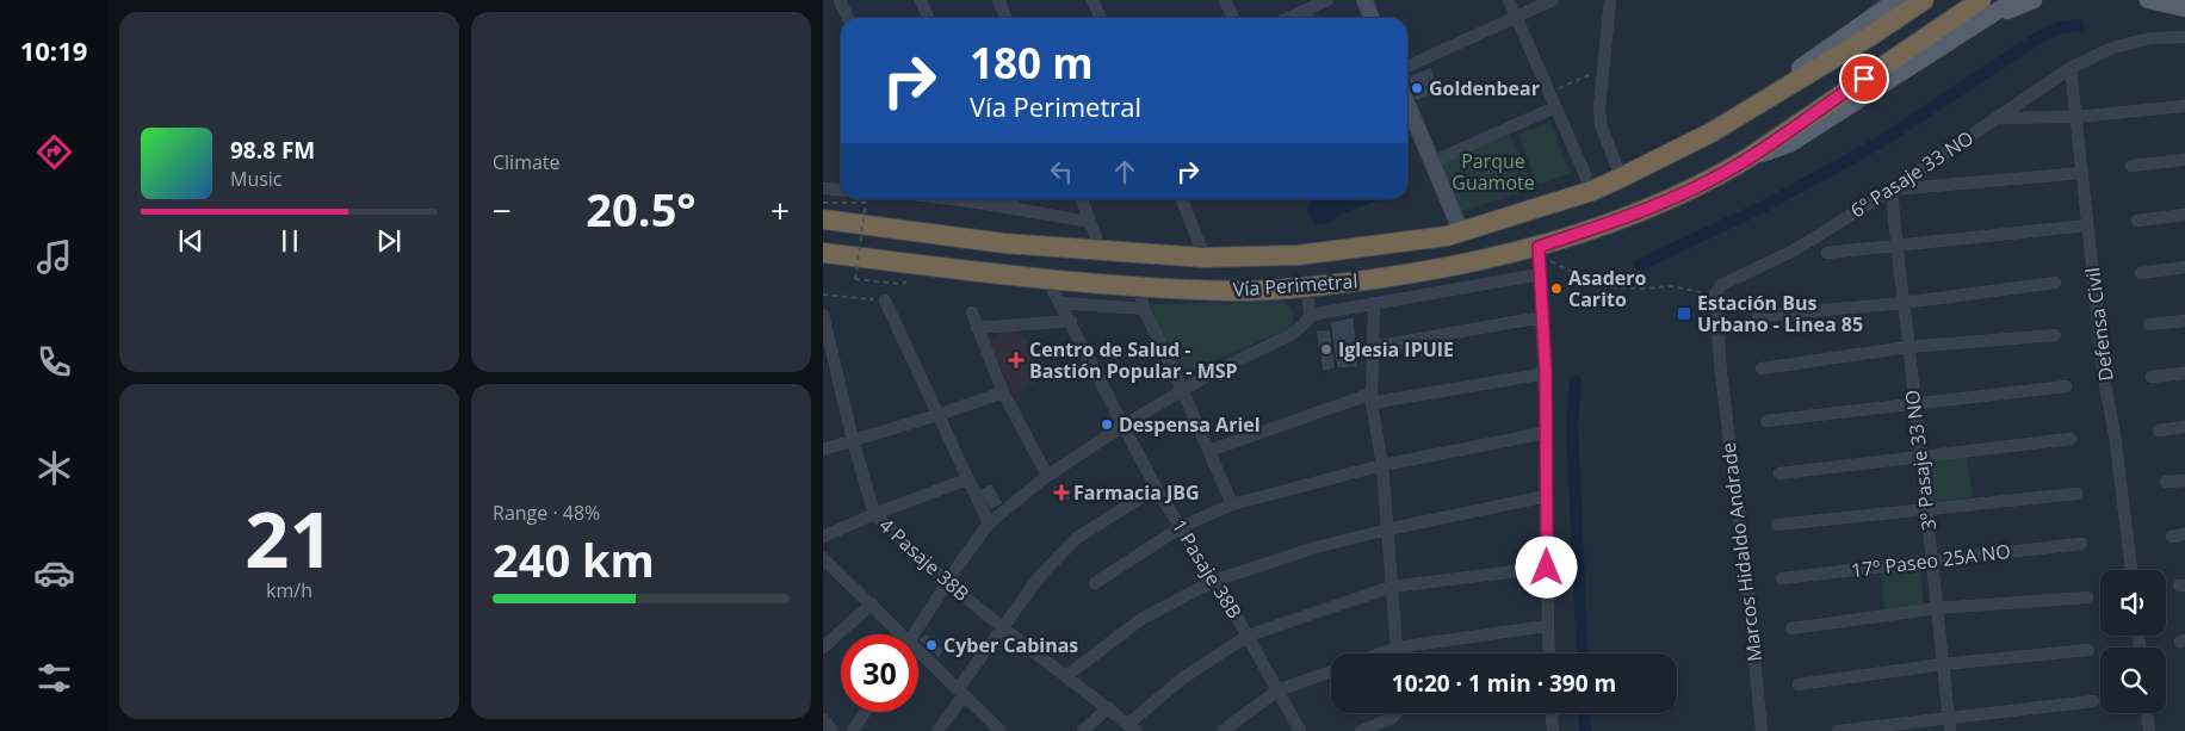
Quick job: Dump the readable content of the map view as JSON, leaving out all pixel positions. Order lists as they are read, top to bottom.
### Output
{
  "streets": {
    "highway": ["Vía Perimetral"],
    "street": [
      "6º Pasaje 33 NO",
      "Defensa Civil",
      "3º Pasaje 33 NO",
      "Marcos Hidaldo Andrade",
      "4 Pasaje 38B",
      "17º Paseo 25A NO",
      "1 Pasaje 38B"
    ]
  },
  "crossings": [
    ["6º Pasaje 33 NO", "Defensa Civil"],
    ["6º Pasaje 33 NO", "3º Pasaje 33 NO"],
    ["6º Pasaje 33 NO", "Marcos Hidaldo Andrade"],
    ["Vía Perimetral", "1 Pasaje 38B"],
    ["3º Pasaje 33 NO", "17º Paseo 25A NO"]
  ],
  "parks": ["Parque Guamote"],
  "places": {
    "other": [
      "Goldenbear",
      "Asadero Carito",
      "Iglesia IPUIE",
      "Despensa Ariel",
      "Cyber Cabinas"
    ],
    "transit": ["Estación Bus Urbano - Linea 85"],
    "health": ["Centro de Salud - Bastión Popular - MSP", "Farmacia JBG"]
  },
  "page": {
    "tabs": "10:19",
    "tile": [
      "Climate",
      ["21", "km/h"],
      ["Range · 48%", "240 km"]
    ],
    "turn": ["180 m", "Vía Perimetral"],
    "song": ["98.8 FM", "Music"],
    "heat": ["−", "20.5°", "+"],
    "limit": "30",
    "trip": "10:20 · 1 min · 390 m"
  }
}
